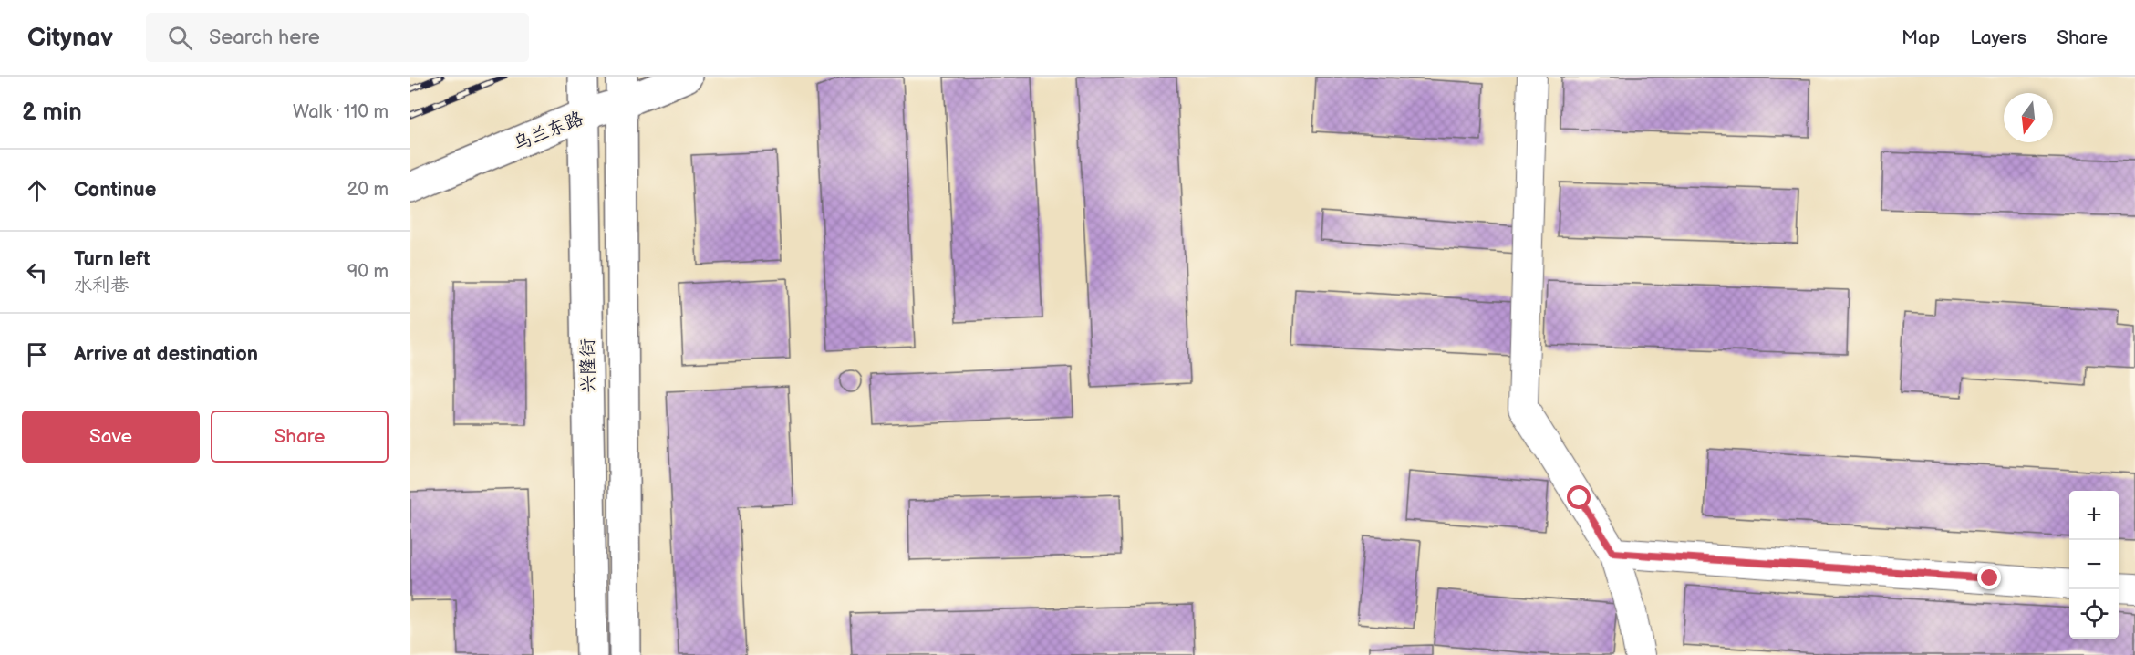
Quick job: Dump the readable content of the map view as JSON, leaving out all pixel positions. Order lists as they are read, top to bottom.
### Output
{
  "streets": {
    "main road": ["乌兰东路", "兴隆街"]
  },
  "crossings": [
    ["乌兰东路", "兴隆街"]
  ],
  "north": "bottom",
  "page": {
    "header": "Citynav",
    "search": "Search here",
    "nav": ["Map", "Layers", "Share"],
    "heading": ["2 min", "Walk · 110 m"],
    "list": [
      ["Continue", "20 m"],
      ["Turn left", "水利巷", "90 m"],
      "Arrive at destination"
    ],
    "buttons": ["Save", "Share"],
    "map_buttons": ["+", "−"]
  }
}
